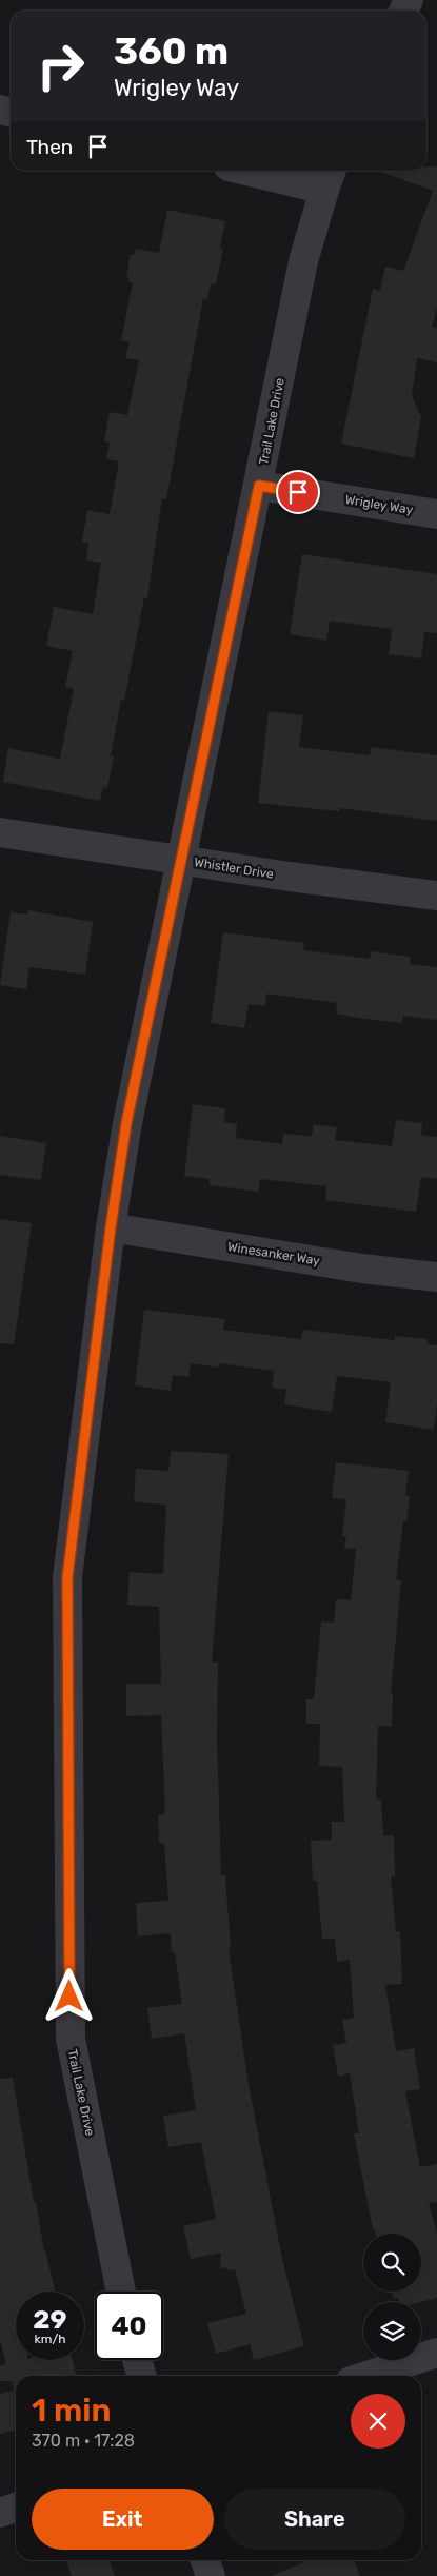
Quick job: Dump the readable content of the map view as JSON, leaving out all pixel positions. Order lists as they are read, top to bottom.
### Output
{
  "streets": {
    "street": [
      "Trail Lake Drive",
      "Wrigley Way",
      "Whistler Drive",
      "Winesanker Way"
    ]
  },
  "crossings": [
    ["Trail Lake Drive", "Wrigley Way"],
    ["Trail Lake Drive", "Whistler Drive"],
    ["Trail Lake Drive", "Winesanker Way"]
  ],
  "page": {
    "turn": ["360 m", "Wrigley Way"],
    "then": "Then",
    "speed": "29 km/h",
    "limit": "40",
    "heading": ["1 min", "370 m · 17:28"],
    "buttons": ["Exit", "Share"]
  }
}
